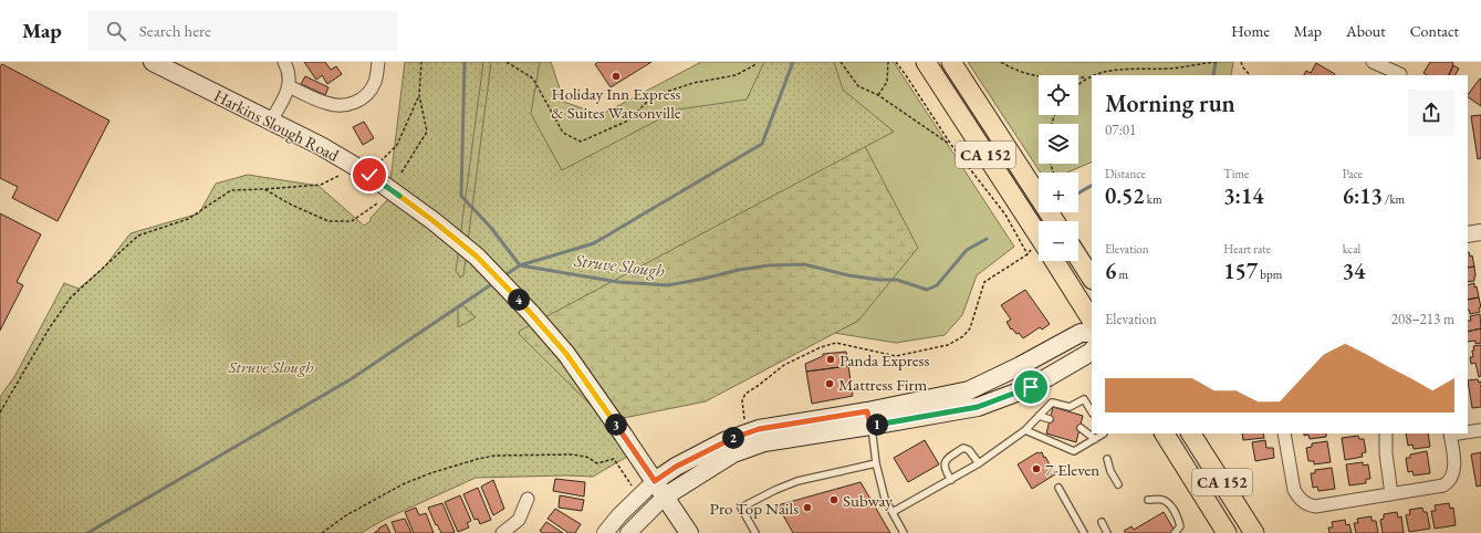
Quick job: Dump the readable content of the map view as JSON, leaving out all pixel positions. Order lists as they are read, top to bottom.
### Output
{
  "streets": {
    "main road": ["Harkins Slough Road", "CA 152"]
  },
  "water": ["Struve Slough"],
  "parks": ["Struve Slough"],
  "places": [
    "Holiday Inn Express & Suites Watsonville",
    "Panda Express",
    "Mattress Firm",
    "7-Eleven",
    "Subway",
    "Pro Top Nails"
  ],
  "page": {
    "header": "Map",
    "search": "Search here",
    "nav": [
      "Home",
      "Map",
      "About",
      "Contact"
    ],
    "map_buttons": ["+", "−"],
    "heading": ["Morning run", "07:01"],
    "stats": [
      ["Distance", "0.52 km"],
      ["Time", "3:14"],
      ["Pace", "6:13 /km"],
      ["Elevation", "6 m"],
      ["Heart rate", "157 bpm"],
      ["kcal", "34"]
    ],
    "pins": [
      "4",
      "1",
      "3",
      "2"
    ],
    "chart": ["Elevation", "208–213 m"]
  }
}
